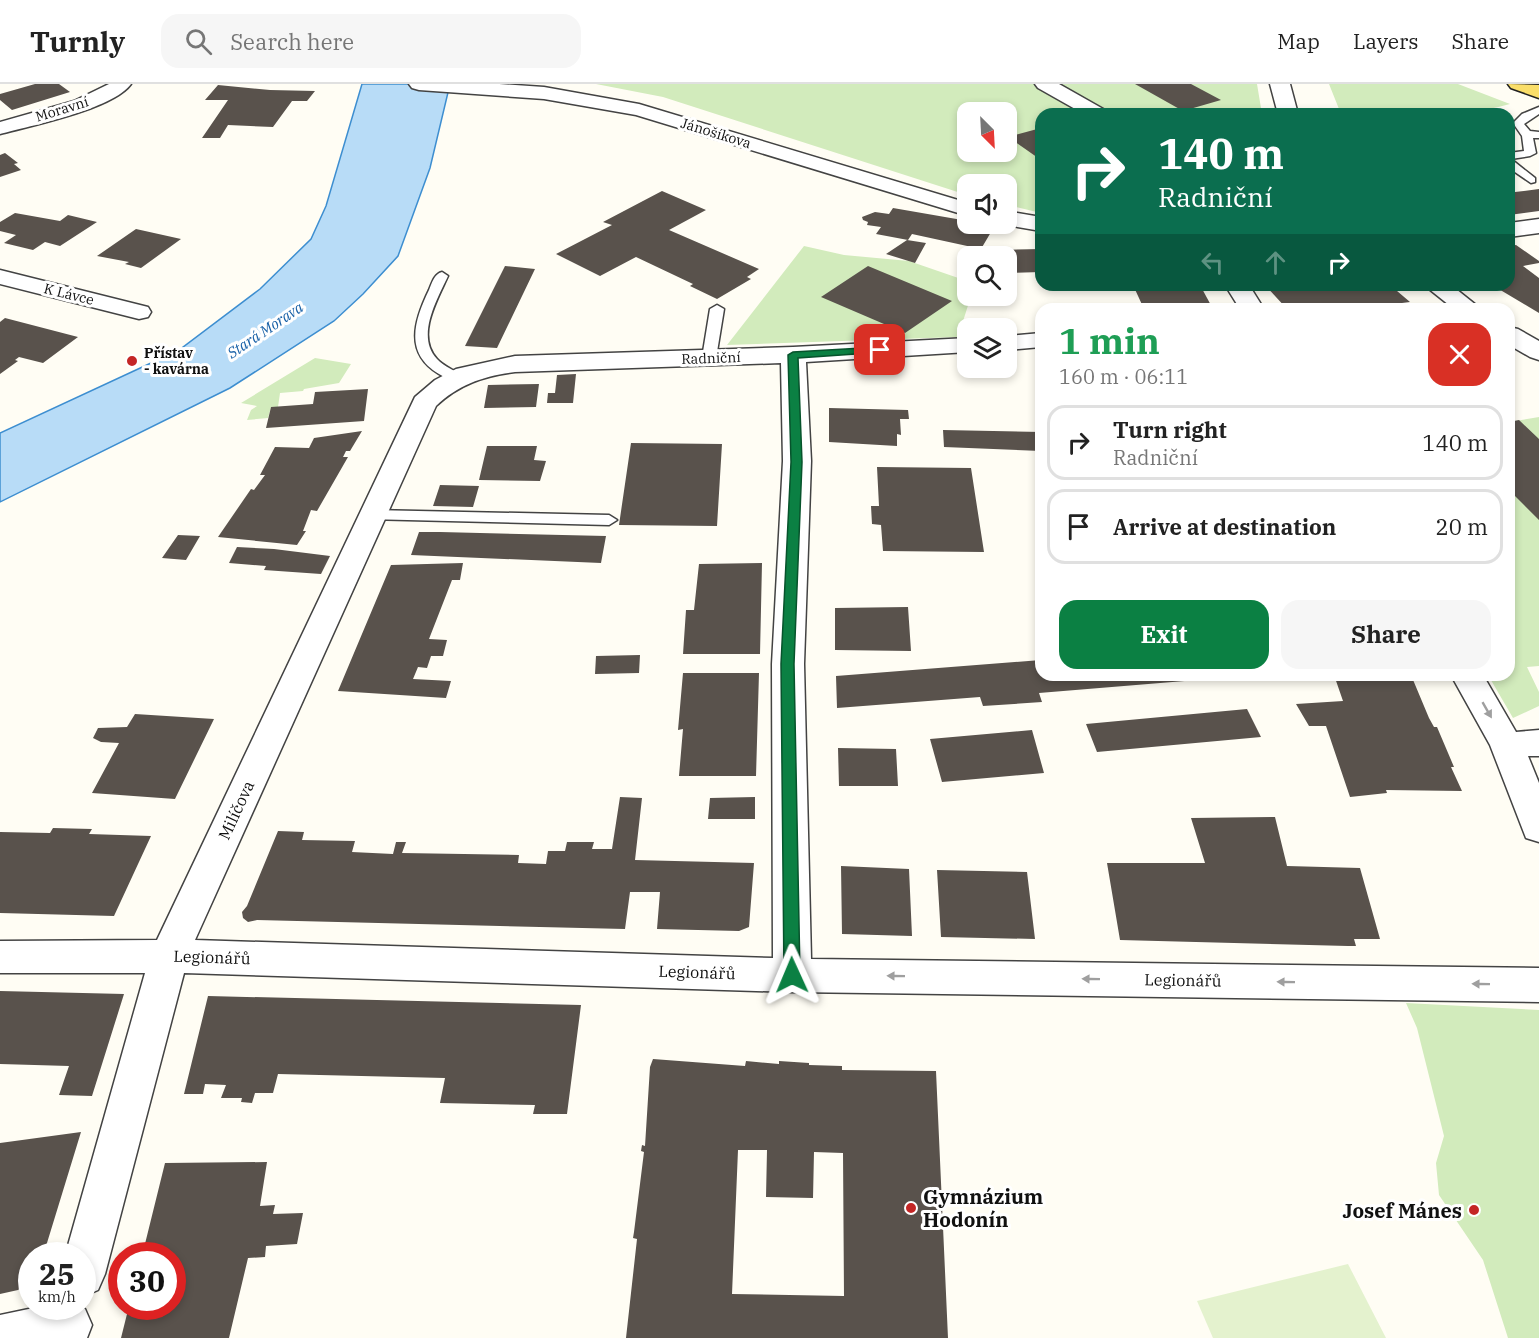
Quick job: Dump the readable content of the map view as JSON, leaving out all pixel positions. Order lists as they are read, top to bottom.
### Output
{
  "streets": {
    "street": [
      "Moravní",
      "Jánošíkova",
      "K Lávce",
      "Radniční",
      "Milíčova",
      "Legionářů"
    ]
  },
  "crossings": [
    ["Radniční", "Milíčova"],
    ["Milíčova", "Legionářů"]
  ],
  "one_way": ["Legionářů"],
  "water": ["Stará Morava"],
  "places": ["Přístav - kavárna", "Gymnázium Hodonín", "Josef Mánes"],
  "north": "bottom right",
  "page": {
    "header": "Turnly",
    "search": "Search here",
    "nav": ["Map", "Layers", "Share"],
    "turn": ["140 m", "Radniční"],
    "heading": ["1 min", "160 m · 06:11"],
    "list": [
      {
        "name": "Turn right",
        "note": "Radniční",
        "value": "140 m"
      },
      {
        "name": "Arrive at destination",
        "value": "20 m"
      }
    ],
    "buttons": ["Exit", "Share"],
    "speed": "25 km/h",
    "limit": "30"
  }
}
